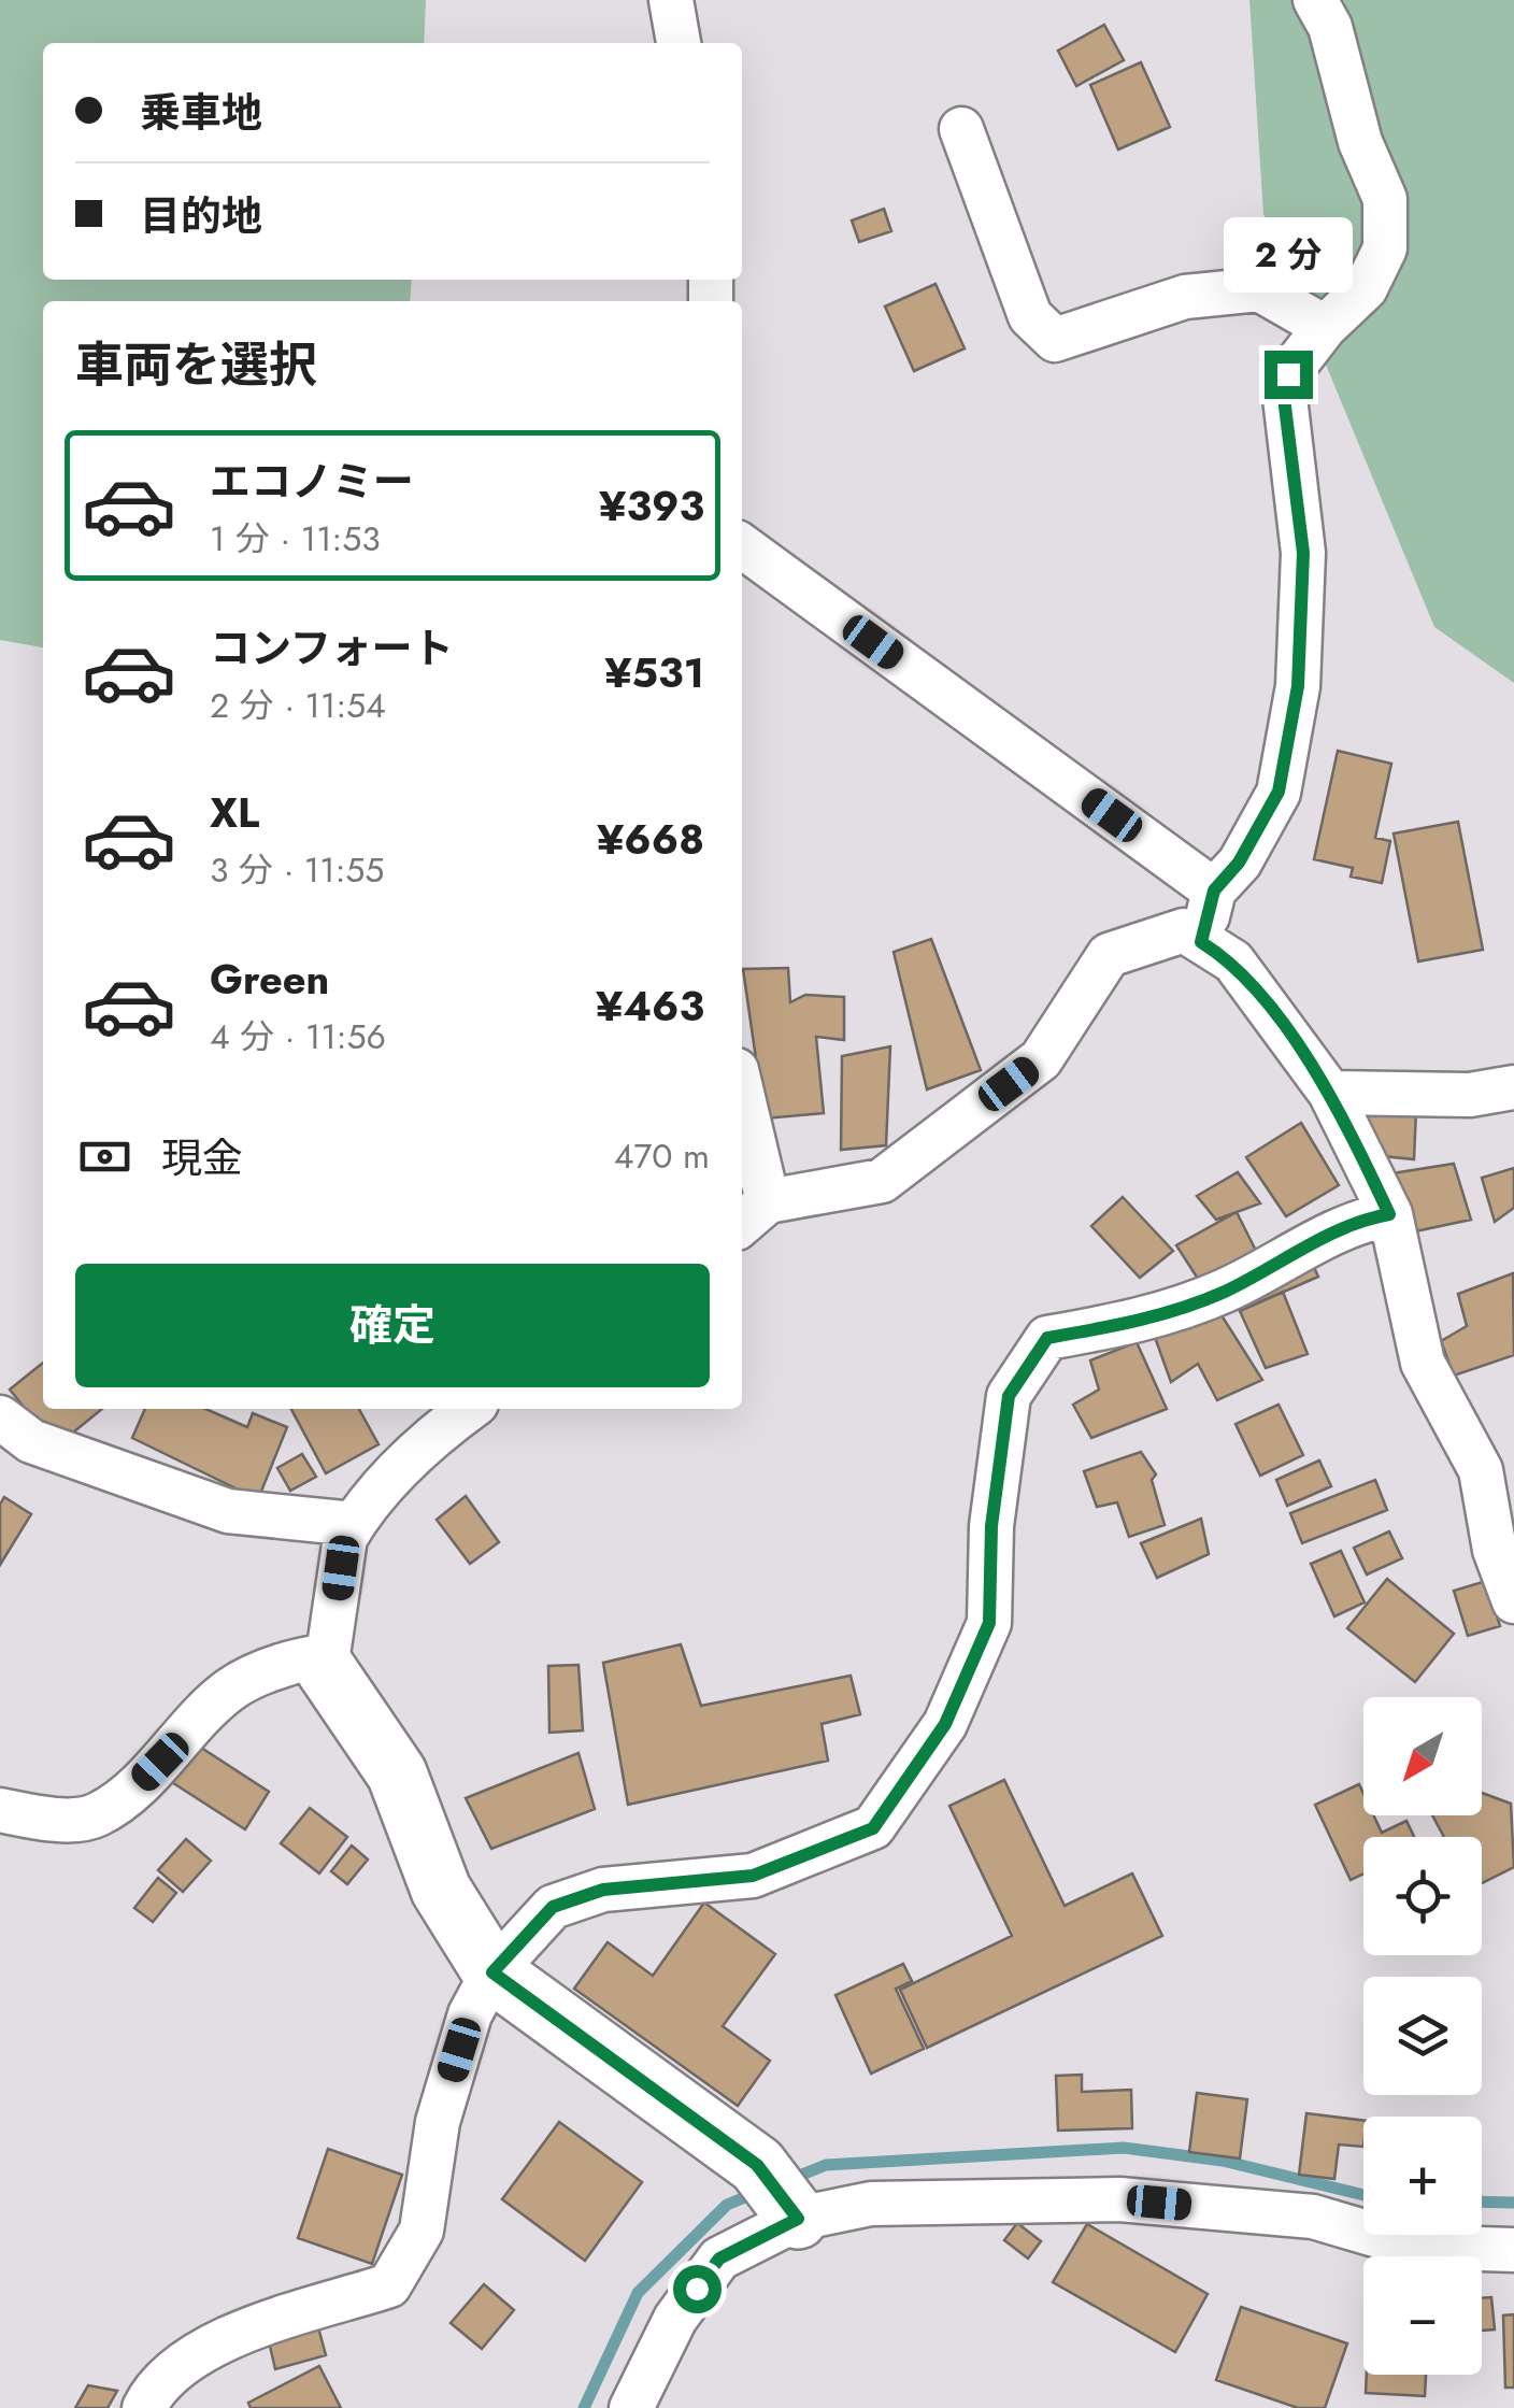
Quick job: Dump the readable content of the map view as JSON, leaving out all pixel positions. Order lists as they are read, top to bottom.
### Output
{
  "north": "bottom left",
  "page": {
    "banner": ["乗車地", "目的地"],
    "bubble": "2 分",
    "heading": "車両を選択",
    "list": [
      {
        "name": "エコノミー",
        "note": "1 分 · 11:53",
        "value": "¥393"
      },
      {
        "name": "コンフォート",
        "note": "2 分 · 11:54",
        "value": "¥531"
      },
      {
        "name": "XL",
        "note": "3 分 · 11:55",
        "value": "¥668"
      },
      {
        "name": "Green",
        "note": "4 分 · 11:56",
        "value": "¥463"
      }
    ],
    "pay": ["現金", "470 m"],
    "buttons": "確定",
    "map_buttons": ["+", "−"]
  }
}
